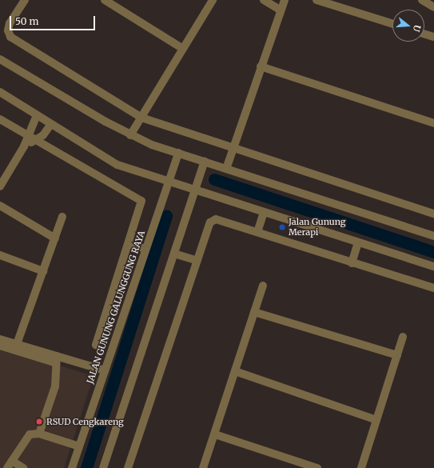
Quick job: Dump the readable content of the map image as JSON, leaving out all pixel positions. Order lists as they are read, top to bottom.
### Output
{
  "streets": {
    "street": ["JALAN GUNUNG GALUNGGUNG RAYA"]
  },
  "places": ["Jalan Gunung Merapi", "RSUD Cengkareng"],
  "scale_bar": "50 m",
  "north": "right"
}
